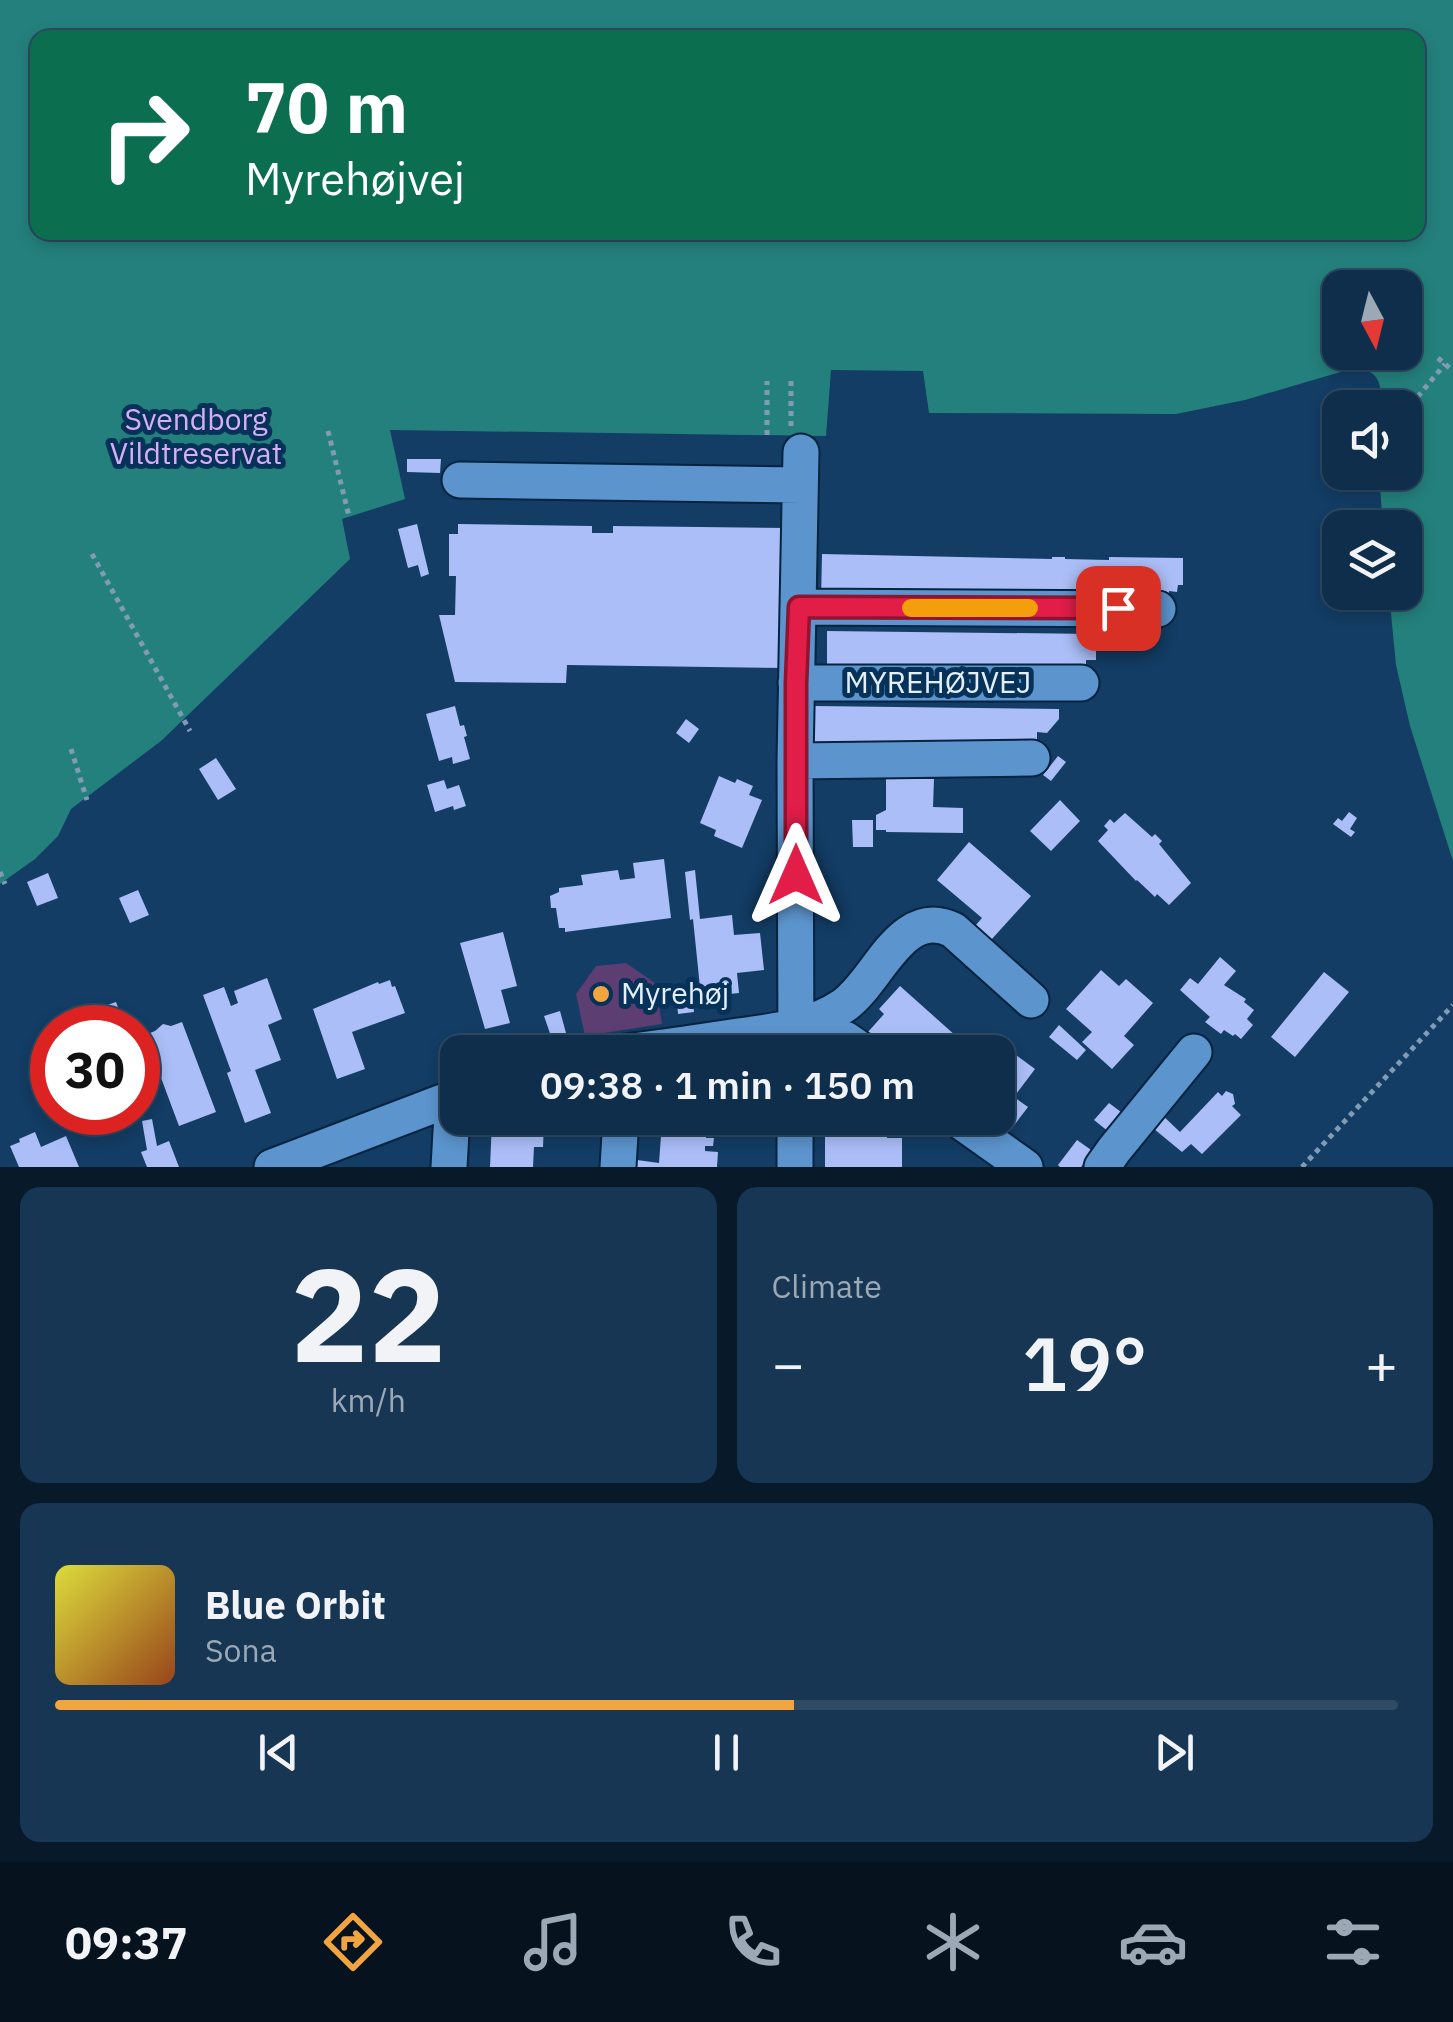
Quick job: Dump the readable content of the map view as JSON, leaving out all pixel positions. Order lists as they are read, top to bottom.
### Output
{
  "streets": {
    "street": ["MYREHØJVEJ"]
  },
  "parks": ["Svendborg Vildtreservat"],
  "places": ["Myrehøj"],
  "north": "bottom",
  "page": {
    "turn": ["70 m", "Myrehøjvej"],
    "limit": "30",
    "trip": "09:38 · 1 min · 150 m",
    "tile": [
      ["22", "km/h"],
      "Climate"
    ],
    "heat": ["−", "19°", "+"],
    "song": ["Blue Orbit", "Sona"],
    "tabs": "09:37"
  }
}
